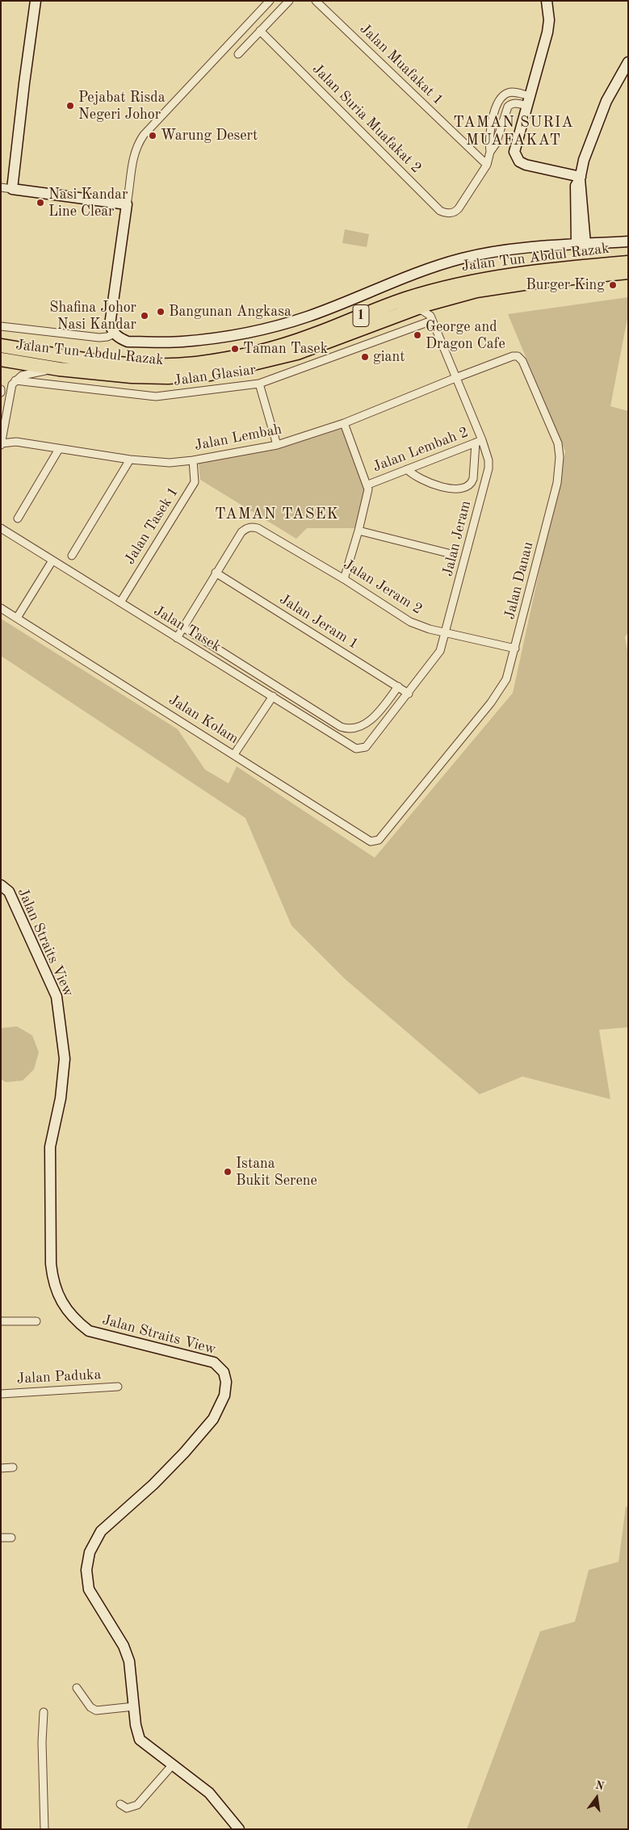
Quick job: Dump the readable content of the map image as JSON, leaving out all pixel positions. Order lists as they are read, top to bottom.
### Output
{
  "streets": {
    "highway": ["Jalan Tun Abdul Razak", "1"],
    "street": [
      "Jalan Muafakat 1",
      "Jalan Suria Muafakat 2",
      "Jalan Glasiar",
      "Jalan Lembah",
      "Jalan Lembah 2",
      "Jalan Tasek 1",
      "Jalan Jeram",
      "Jalan Danau",
      "Jalan Jeram 2",
      "Jalan Jeram 1",
      "Jalan Tasek",
      "Jalan Kolam",
      "Jalan Straits View",
      "Jalan Paduka"
    ]
  },
  "crossings": [
    ["Jalan Muafakat 1", "Jalan Suria Muafakat 2"],
    ["Jalan Glasiar", "Jalan Jeram"],
    ["Jalan Lembah", "Jalan Tasek 1"],
    ["Jalan Lembah", "Jalan Jeram"],
    ["Jalan Lembah", "Jalan Danau"],
    ["Jalan Lembah 2", "Jalan Jeram"],
    ["Jalan Tasek 1", "Jalan Tasek"],
    ["Jalan Jeram", "Jalan Danau"],
    ["Jalan Jeram", "Jalan Jeram 2"],
    ["Jalan Jeram", "Jalan Jeram 1"],
    ["Jalan Jeram", "Jalan Tasek"],
    ["Jalan Danau", "Jalan Jeram 2"],
    ["Jalan Danau", "Jalan Kolam"],
    ["Jalan Jeram 2", "Jalan Jeram 1"],
    ["Jalan Jeram 1", "Jalan Tasek"]
  ],
  "districts": ["TAMAN SURIA MUAFAKAT", "TAMAN TASEK"],
  "places": [
    "Pejabat Risda Negeri Johor",
    "Warung Desert",
    "Nasi Kandar Line Clear",
    "Burger King",
    "Bangunan Angkasa",
    "Shafina Johor Nasi Kandar",
    "George and Dragon Cafe",
    "Taman Tasek",
    "giant",
    "Istana Bukit Serene"
  ],
  "north": "top"
}
